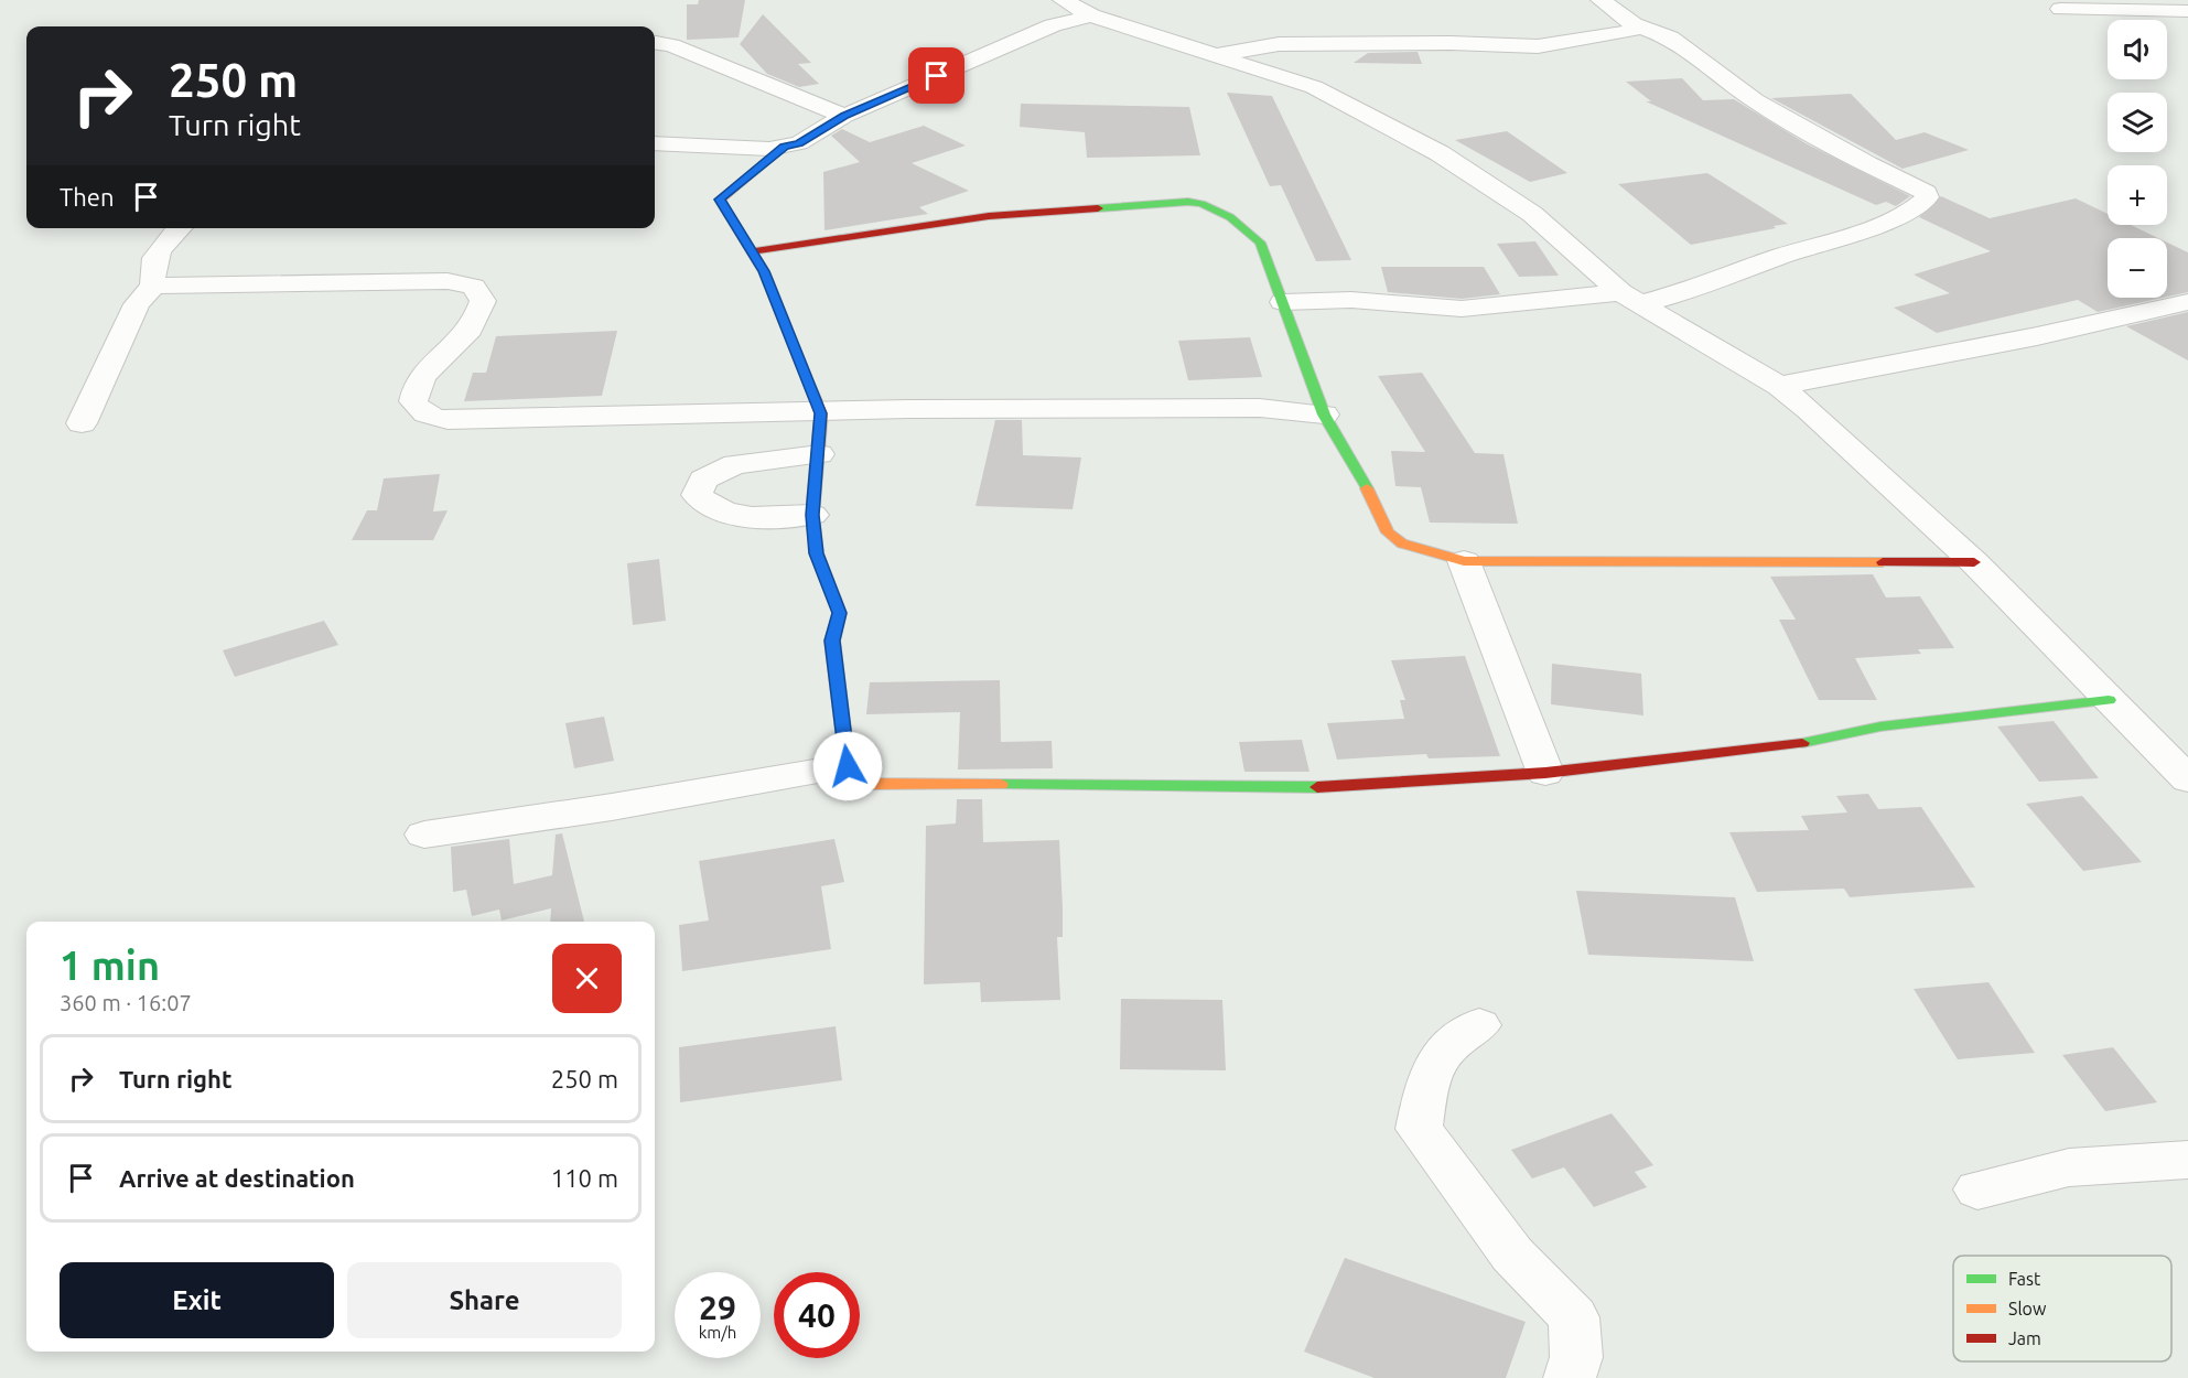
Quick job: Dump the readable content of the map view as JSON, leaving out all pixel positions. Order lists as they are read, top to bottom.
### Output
{
  "legend": ["Fast", "Slow", "Jam"],
  "page": {
    "map_buttons": ["+", "−"],
    "turn": ["250 m", "Turn right"],
    "then": "Then",
    "heading": ["1 min", "360 m · 16:07"],
    "list": [
      {
        "name": "Turn right",
        "value": "250 m"
      },
      {
        "name": "Arrive at destination",
        "value": "110 m"
      }
    ],
    "buttons": ["Exit", "Share"],
    "speed": "29 km/h",
    "limit": "40"
  }
}
